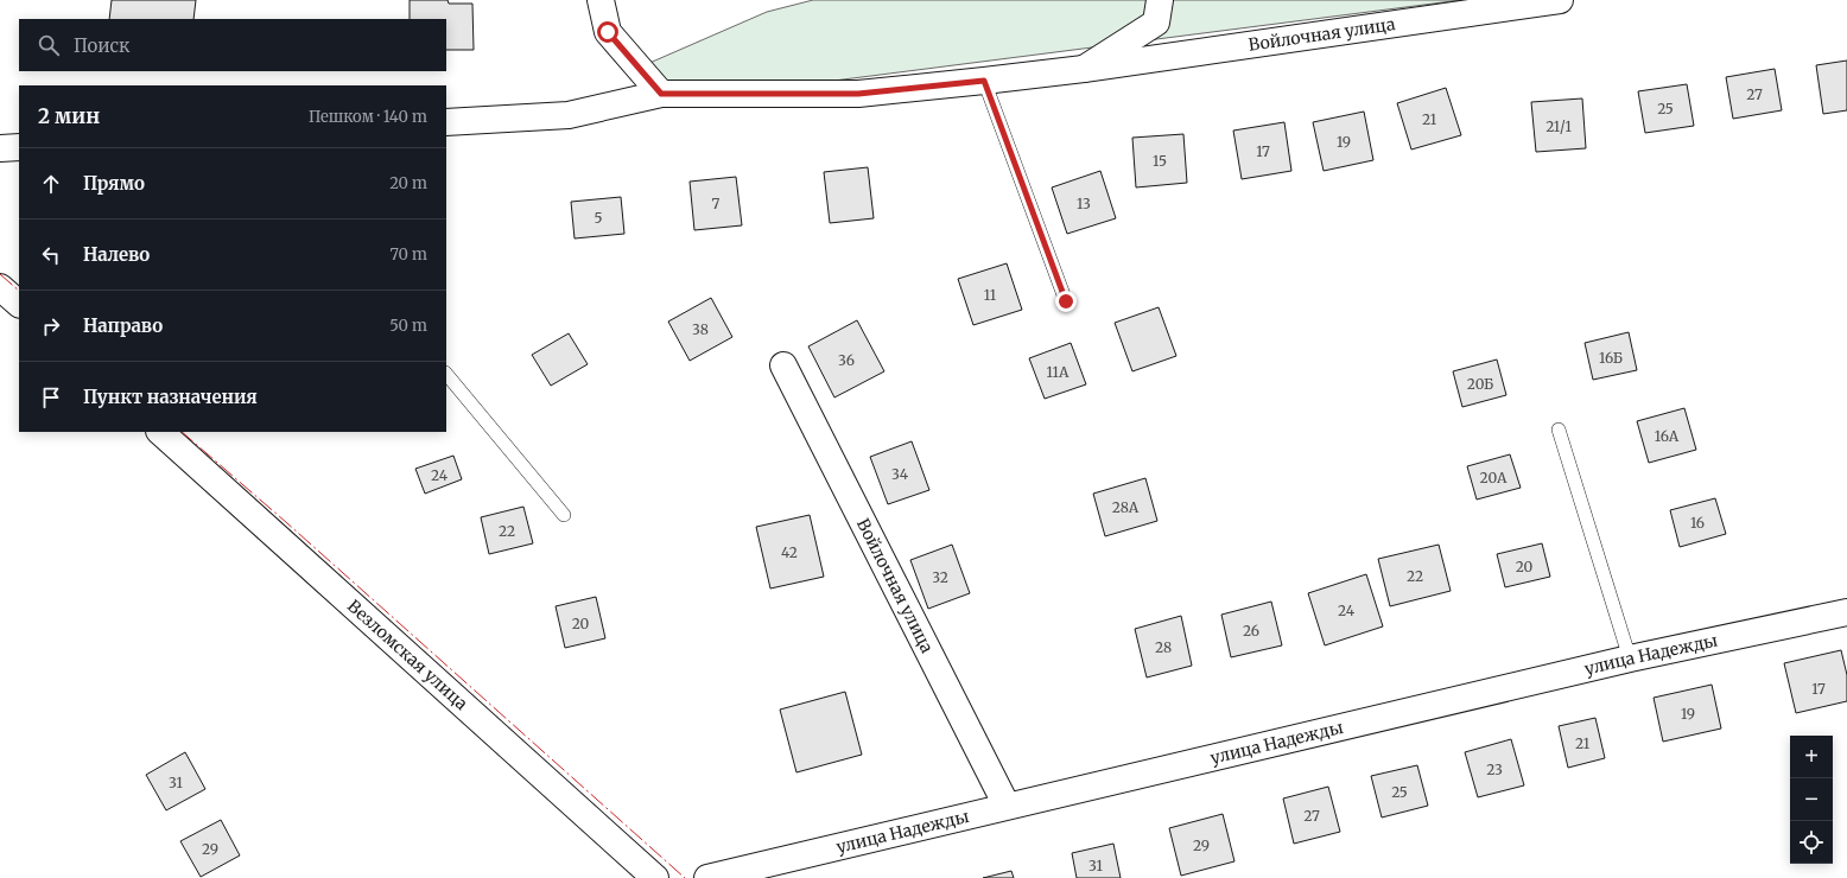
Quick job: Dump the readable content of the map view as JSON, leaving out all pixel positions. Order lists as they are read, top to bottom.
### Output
{
  "streets": {
    "street": ["Войлочная улица", "Везломская улица", "улица Надежды"]
  },
  "crossings": [
    ["Войлочная улица", "улица Надежды"]
  ],
  "house_numbers": [
    "27",
    "25",
    "21",
    "21/1",
    "19",
    "17",
    "15",
    "7",
    "13",
    "5",
    "11",
    "38",
    "16Б",
    "36",
    "11А",
    "20Б",
    "16А",
    "34",
    "24",
    "20А",
    "28А",
    "16",
    "22",
    "42",
    "20",
    "22",
    "32",
    "24",
    "20",
    "26",
    "28",
    "17",
    "19",
    "21",
    "23",
    "31",
    "25",
    "27",
    "29",
    "29",
    "31"
  ],
  "page": {
    "search": "Поиск",
    "heading": ["2 мин", "Пешком · 140 m"],
    "list": [
      ["Прямо", "20 m"],
      ["Налево", "70 m"],
      ["Направо", "50 m"],
      "Пункт назначения"
    ],
    "map_buttons": ["+", "−"]
  }
}
